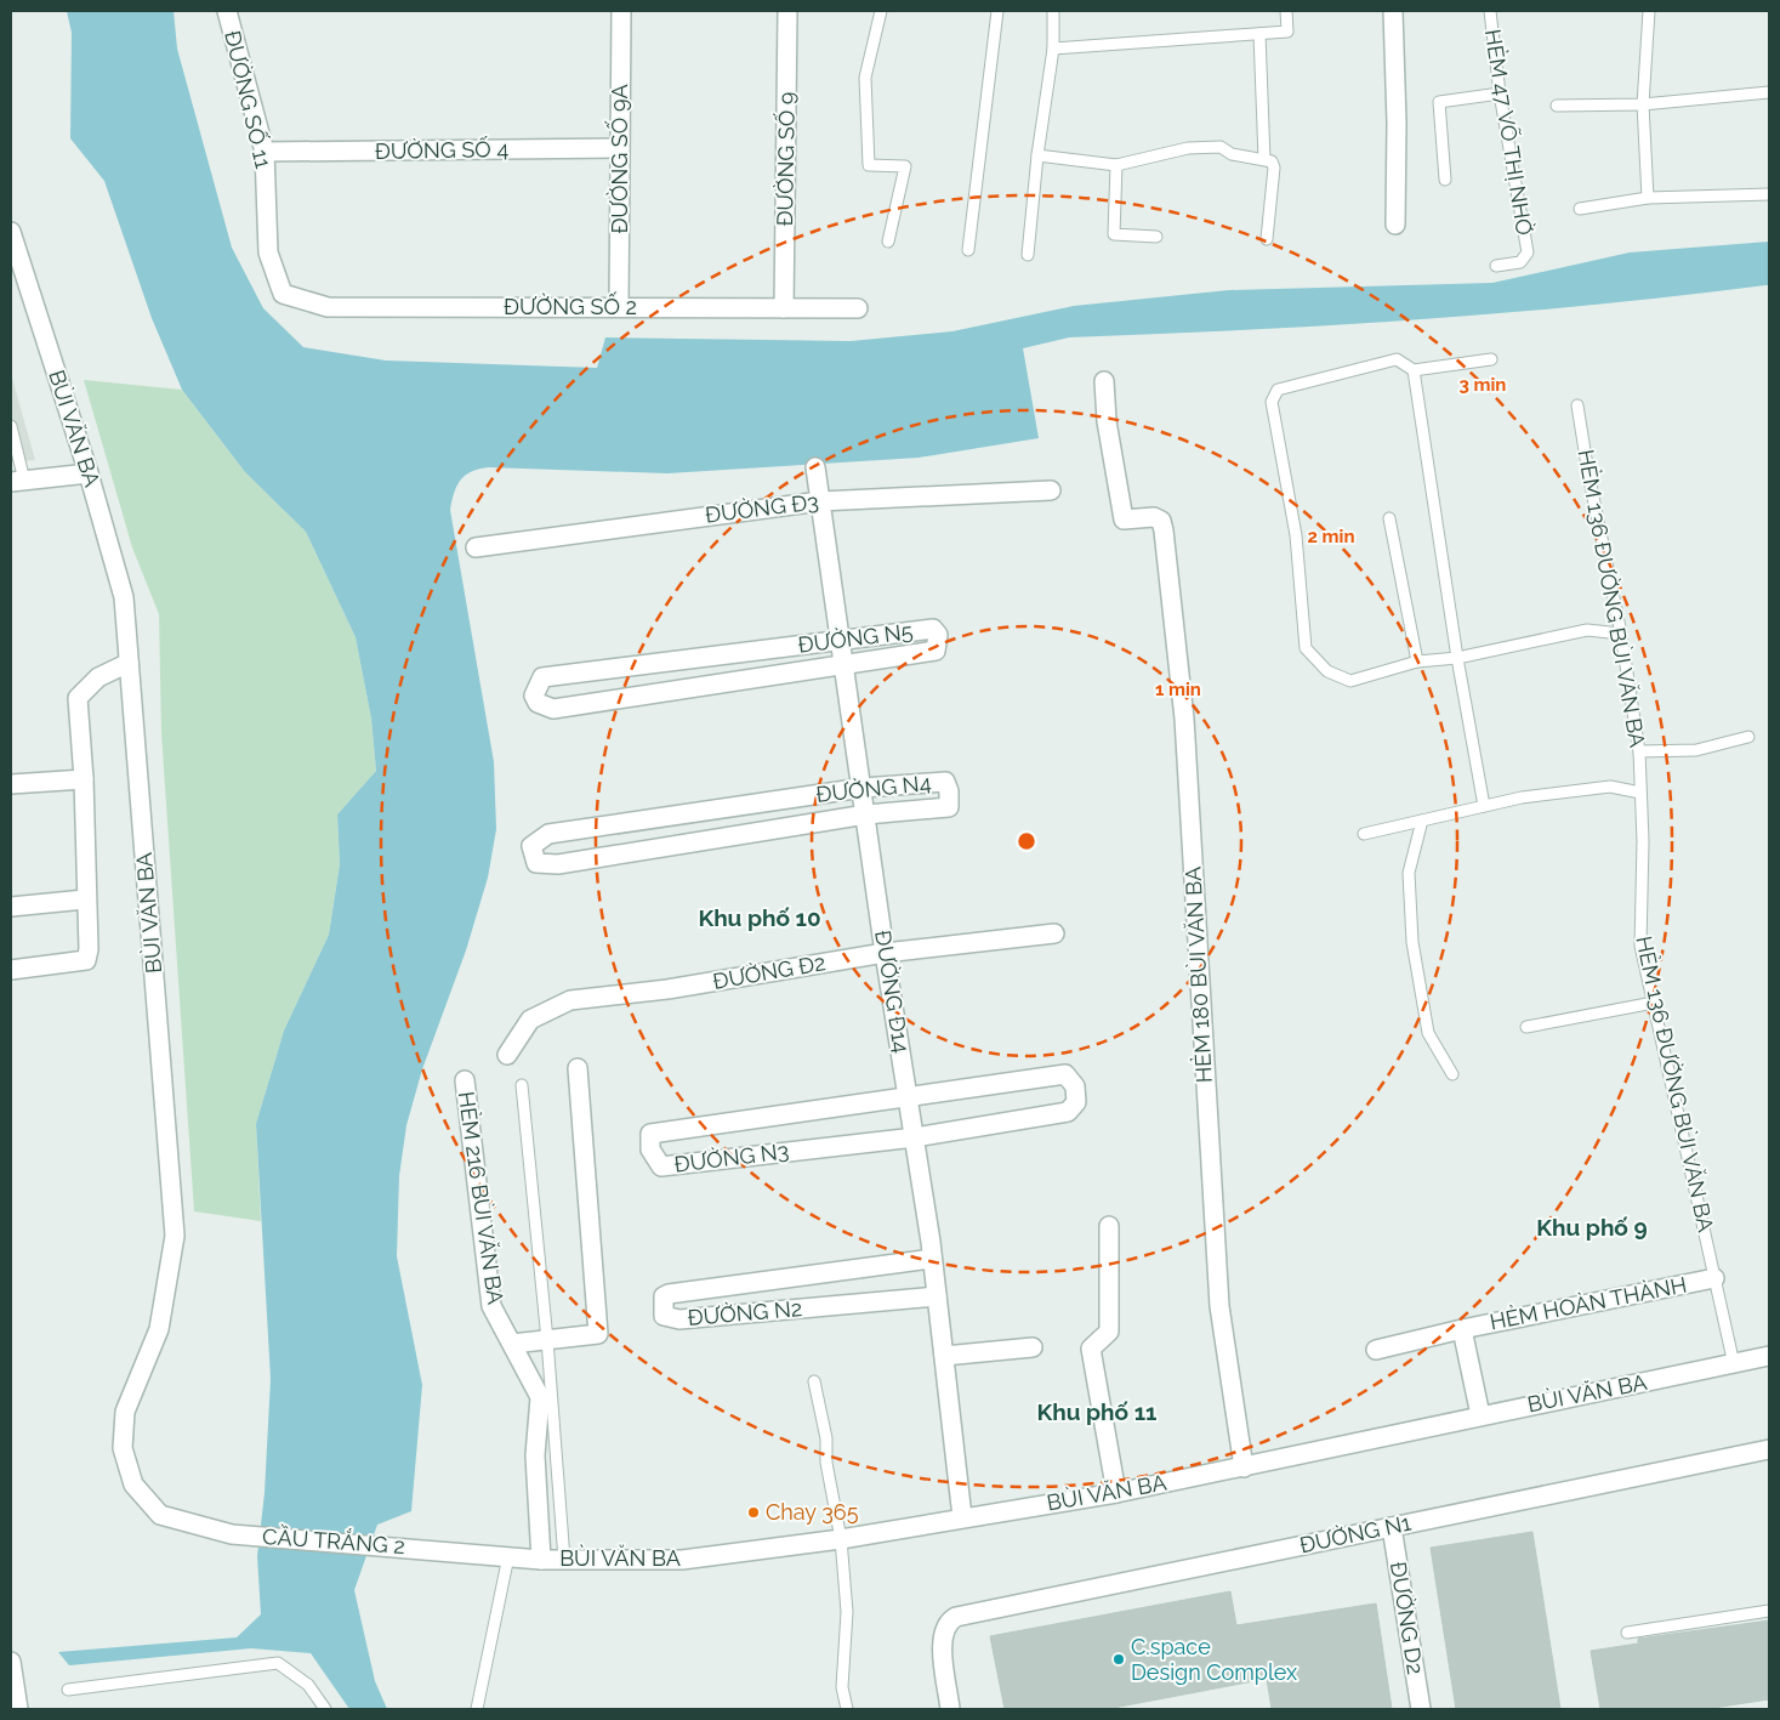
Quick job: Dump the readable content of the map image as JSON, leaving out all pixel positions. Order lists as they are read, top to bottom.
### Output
{
  "streets": {
    "street": [
      "ĐƯỜNG SỐ 11",
      "ĐƯỜNG SỐ 4",
      "ĐƯỜNG SỐ 9A",
      "ĐƯỜNG SỐ 9",
      "ĐƯỜNG SỐ 2",
      "BÙI VĂN BA",
      "ĐƯỜNG Đ3",
      "ĐƯỜNG N5",
      "ĐƯỜNG N4",
      "ĐƯỜNG Đ2",
      "HẺM 180 BÙI VĂN BA",
      "ĐƯỜNG Đ14",
      "ĐƯỜNG N3",
      "HẺM 216 BÙI VĂN BA",
      "HẺM HOÀN THÀNH",
      "ĐƯỜNG N2",
      "ĐƯỜNG N1",
      "CẦU TRẮNG 2",
      "ĐƯỜNG D2"
    ],
    "lane": ["HẺM 47 VÕ THỊ NHỜ", "HẺM 136 ĐƯỜNG BÙI VĂN BA"]
  },
  "crossings": [
    ["ĐƯỜNG SỐ 11", "ĐƯỜNG SỐ 4"],
    ["ĐƯỜNG SỐ 11", "ĐƯỜNG SỐ 2"],
    ["ĐƯỜNG SỐ 4", "ĐƯỜNG SỐ 9A"],
    ["ĐƯỜNG SỐ 9A", "ĐƯỜNG SỐ 2"],
    ["ĐƯỜNG SỐ 9", "ĐƯỜNG SỐ 2"],
    ["BÙI VĂN BA", "HẺM 136 ĐƯỜNG BÙI VĂN BA"],
    ["BÙI VĂN BA", "HẺM 180 BÙI VĂN BA"],
    ["BÙI VĂN BA", "ĐƯỜNG Đ14"],
    ["BÙI VĂN BA", "HẺM 216 BÙI VĂN BA"],
    ["BÙI VĂN BA", "HẺM HOÀN THÀNH"],
    ["BÙI VĂN BA", "CẦU TRẮNG 2"],
    ["ĐƯỜNG Đ3", "ĐƯỜNG Đ14"],
    ["HẺM 136 ĐƯỜNG BÙI VĂN BA", "HẺM HOÀN THÀNH"],
    ["ĐƯỜNG N5", "ĐƯỜNG Đ14"],
    ["ĐƯỜNG N4", "ĐƯỜNG Đ14"],
    ["ĐƯỜNG Đ2", "ĐƯỜNG Đ14"],
    ["ĐƯỜNG Đ14", "ĐƯỜNG N3"],
    ["ĐƯỜNG Đ14", "ĐƯỜNG N2"],
    ["ĐƯỜNG N1", "ĐƯỜNG D2"]
  ],
  "districts": ["Khu phố 10", "Khu phố 9", "Khu phố 11"],
  "places": ["Chay 365", "C.space Design Complex"],
  "rings": ["3 min", "2 min", "1 min"]
}
